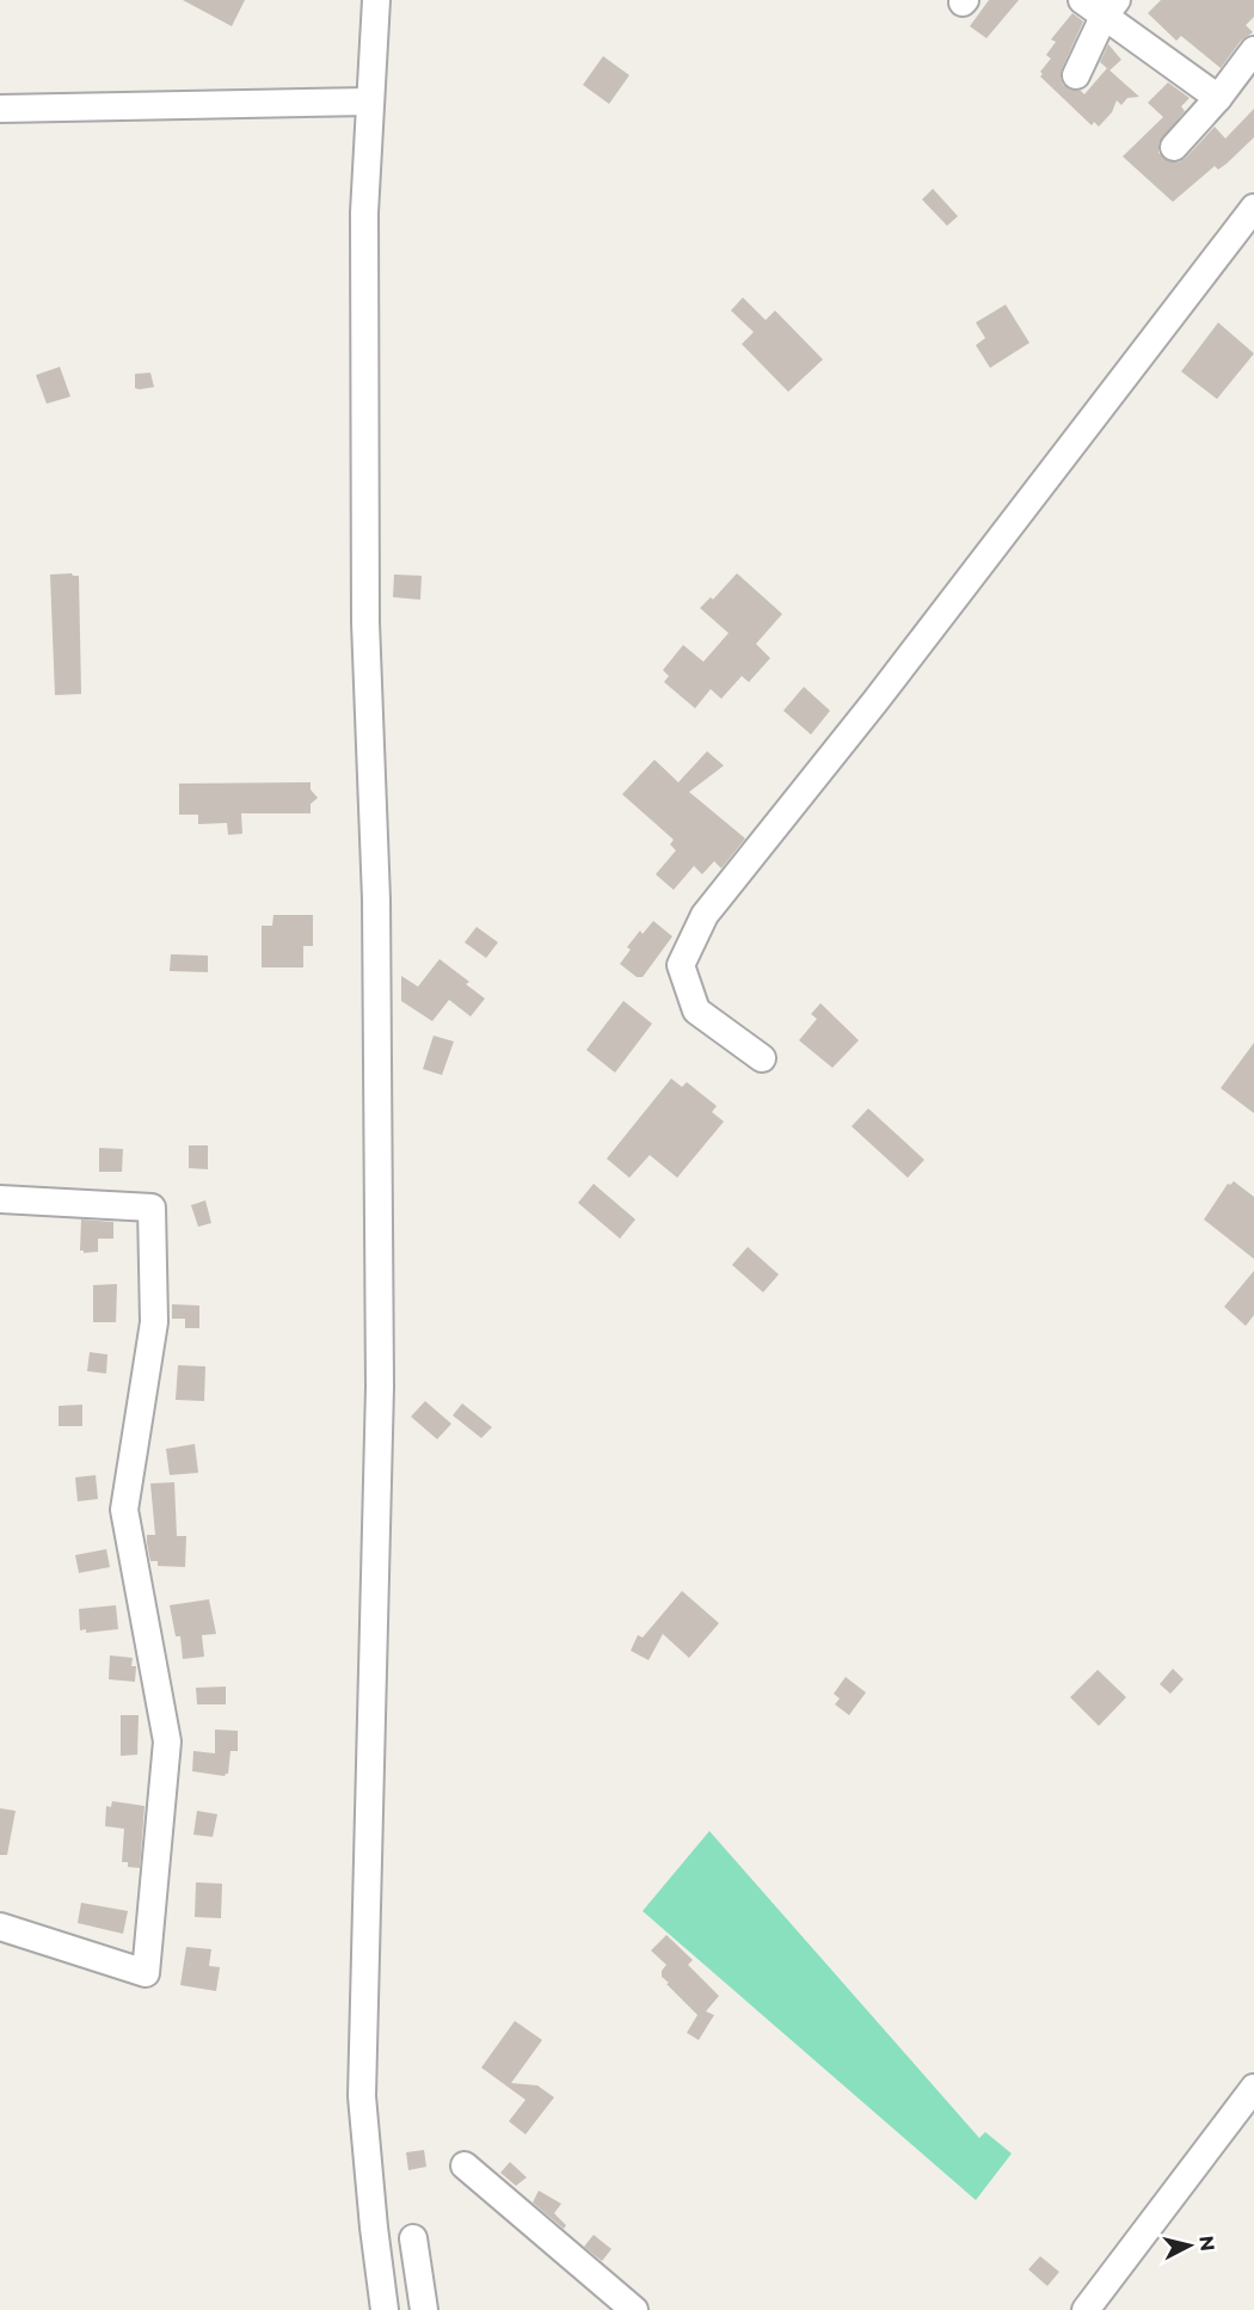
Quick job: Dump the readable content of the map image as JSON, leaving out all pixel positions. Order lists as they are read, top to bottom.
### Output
{
  "north": "right"
}
